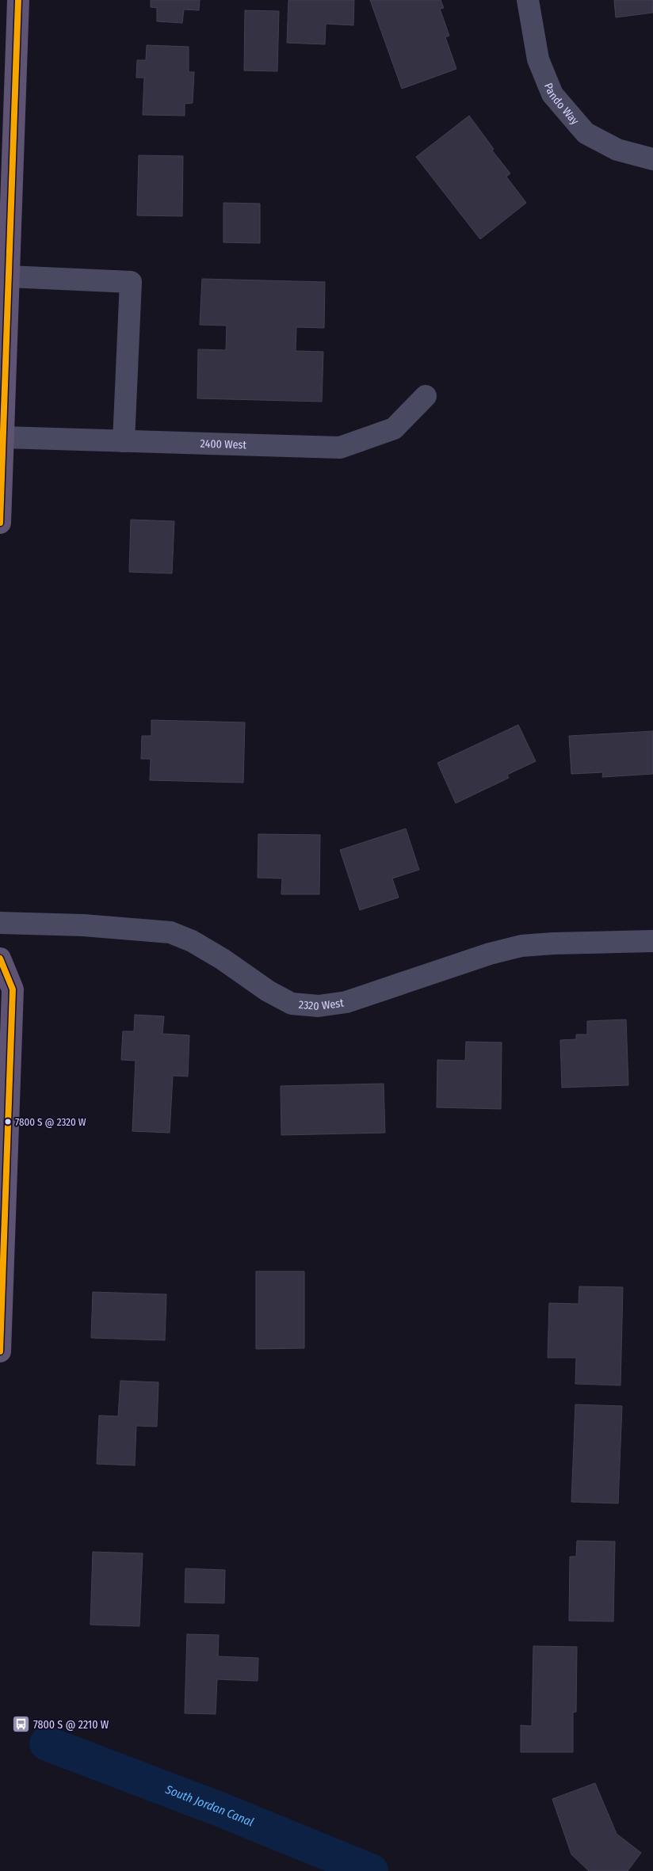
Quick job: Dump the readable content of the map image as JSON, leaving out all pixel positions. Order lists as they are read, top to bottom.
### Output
{
  "streets": {
    "street": ["Pando Way", "2400 West", "2320 West"]
  },
  "water": ["South Jordan Canal"],
  "places": {
    "other": ["7800 S @ 2320 W"],
    "bus stop": ["7800 S @ 2210 W"]
  }
}
